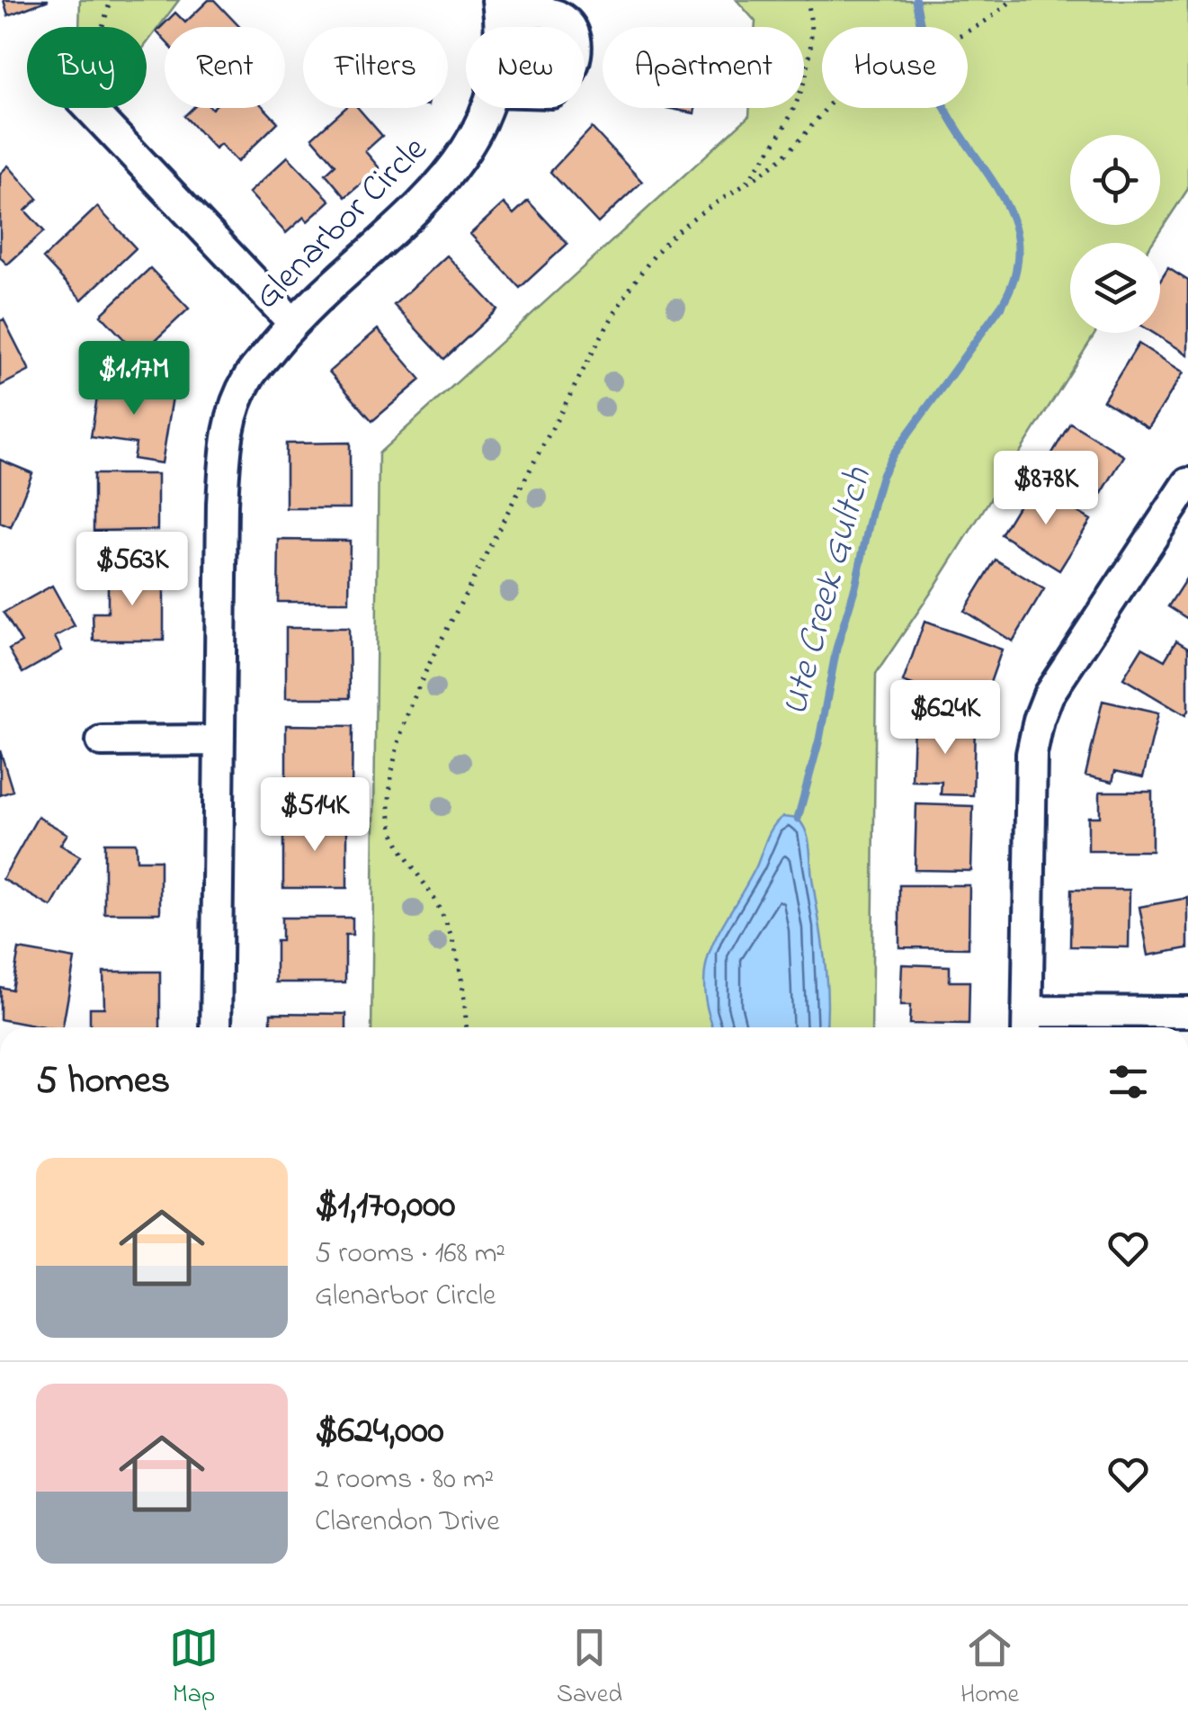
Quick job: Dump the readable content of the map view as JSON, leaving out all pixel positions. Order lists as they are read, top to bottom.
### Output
{
  "streets": {
    "street": ["Glenarbor Circle"]
  },
  "water": ["Ute Creek Gultch"],
  "page": {
    "chip": [
      "Buy",
      "Rent",
      "Filters",
      "New",
      "Apartment",
      "House"
    ],
    "price": [
      "$1.17M",
      "$878K",
      "$563K",
      "$624K",
      "$514K"
    ],
    "heading": "5 homes",
    "list": [
      {
        "name": "$1,170,000",
        "note": "5 rooms · 168 m² · Glenarbor Circle"
      },
      {
        "name": "$624,000",
        "note": "2 rooms · 80 m² · Clarendon Drive"
      }
    ],
    "tabs": ["Map", "Saved", "Home"]
  }
}
